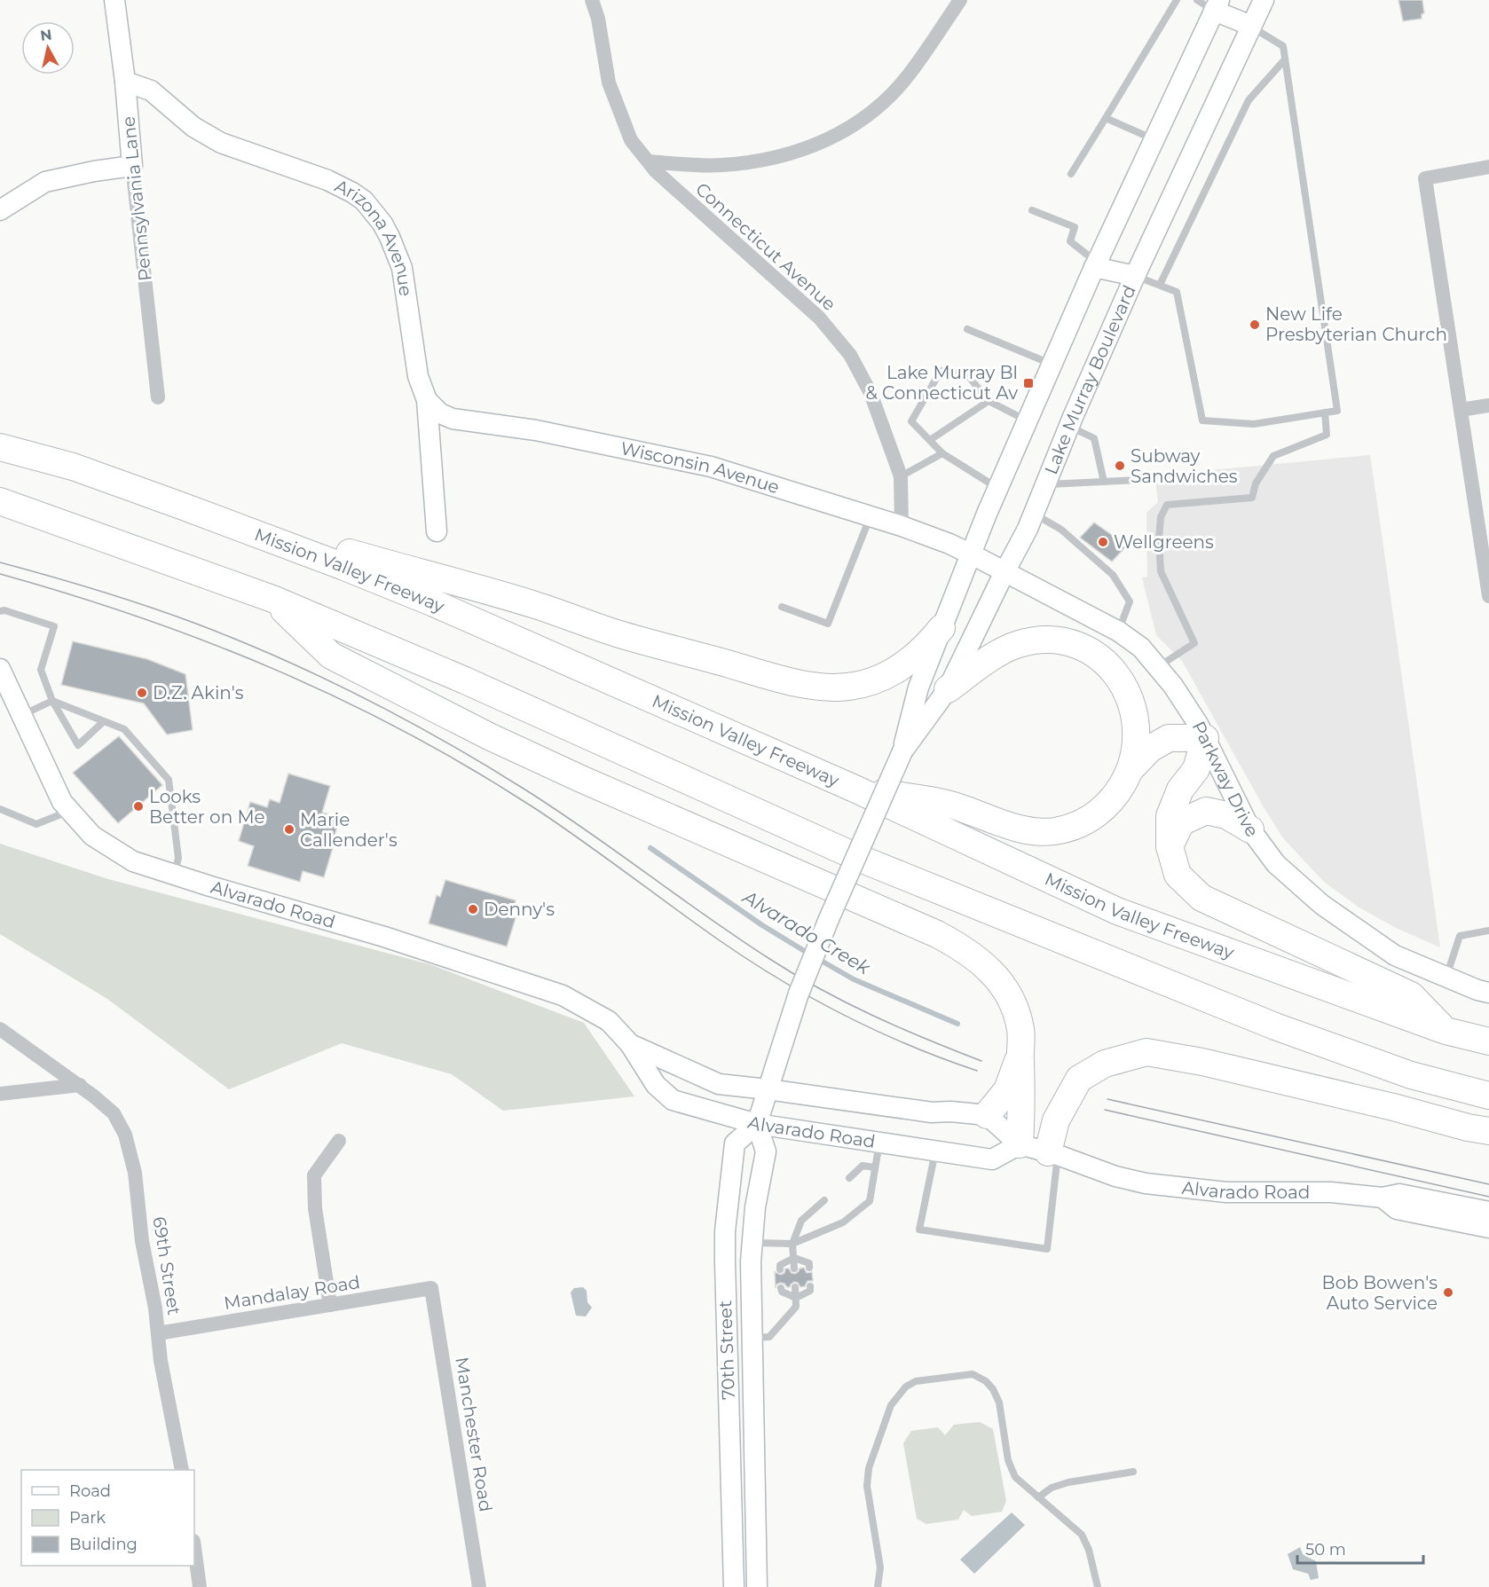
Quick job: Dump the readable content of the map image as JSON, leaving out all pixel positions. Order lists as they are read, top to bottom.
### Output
{
  "streets": {
    "highway": ["Mission Valley Freeway"],
    "main road": [
      "Pennsylvania Lane",
      "Arizona Avenue",
      "Lake Murray Boulevard",
      "Wisconsin Avenue",
      "Parkway Drive",
      "Alvarado Road",
      "70th Street"
    ],
    "street": [
      "Connecticut Avenue",
      "69th Street",
      "Mandalay Road",
      "Manchester Road"
    ]
  },
  "crossings": [
    ["Pennsylvania Lane", "Arizona Avenue"],
    ["Arizona Avenue", "Wisconsin Avenue"],
    ["Connecticut Avenue", "Wisconsin Avenue"],
    ["Lake Murray Boulevard", "Wisconsin Avenue"],
    ["Lake Murray Boulevard", "Parkway Drive"],
    ["Lake Murray Boulevard", "Alvarado Road"],
    ["Wisconsin Avenue", "Parkway Drive"],
    ["Alvarado Road", "70th Street"],
    ["69th Street", "Mandalay Road"],
    ["Mandalay Road", "Manchester Road"]
  ],
  "water": ["Alvarado Creek"],
  "places": {
    "other": [
      "New Life Presbyterian Church",
      "Subway Sandwiches",
      "Wellgreens",
      "D.Z. Akin's",
      "Looks Better on Me",
      "Marie Callender's",
      "Denny's",
      "Bob Bowen's Auto Service"
    ],
    "transit": ["Lake Murray Bl & Connecticut Av"]
  },
  "legend": ["Road", "Park", "Building"],
  "scale_bar": "50 m",
  "north": "top"
}
